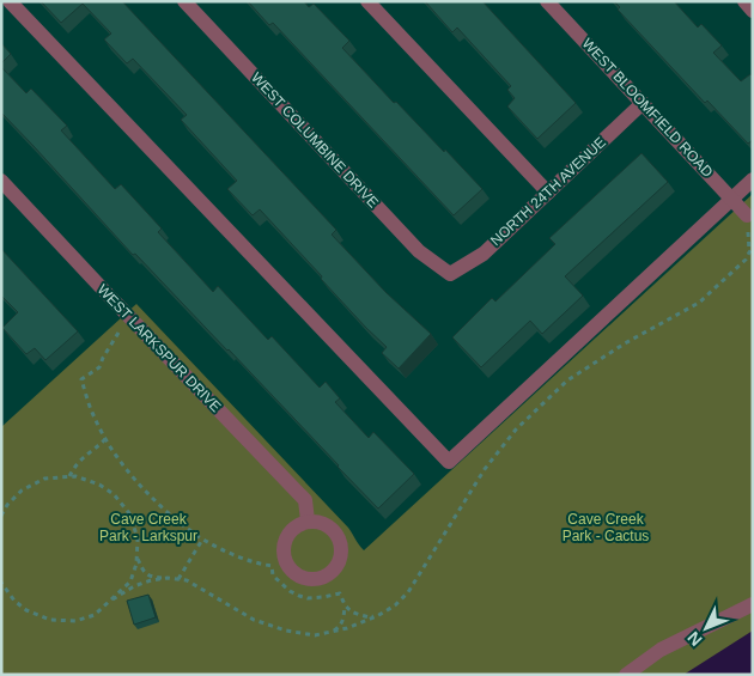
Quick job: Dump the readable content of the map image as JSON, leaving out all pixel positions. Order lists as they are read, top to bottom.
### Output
{
  "streets": {
    "street": [
      "WEST BLOOMFIELD ROAD",
      "WEST COLUMBINE DRIVE",
      "NORTH 24TH AVENUE",
      "WEST LARKSPUR DRIVE"
    ]
  },
  "crossings": [
    ["WEST BLOOMFIELD ROAD", "NORTH 24TH AVENUE"],
    ["WEST COLUMBINE DRIVE", "NORTH 24TH AVENUE"]
  ],
  "parks": ["Cave Creek Park - Larkspur", "Cave Creek Park - Cactus"],
  "north": "bottom left"
}
